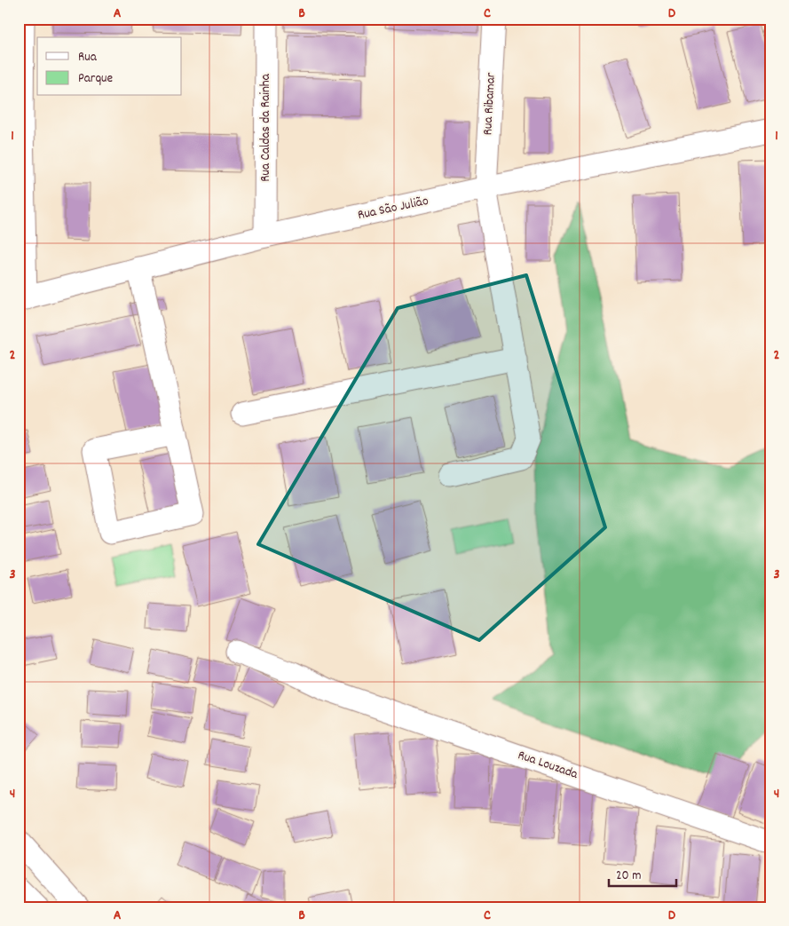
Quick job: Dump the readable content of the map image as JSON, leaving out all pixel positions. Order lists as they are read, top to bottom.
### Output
{
  "streets": {
    "street": [
      "Rua Ribamar",
      "Rua Caldas da Rainha",
      "Rua São Julião",
      "Rua Louzada"
    ]
  },
  "crossings": [
    ["Rua Ribamar", "Rua São Julião"],
    ["Rua Caldas da Rainha", "Rua São Julião"]
  ],
  "legend": ["Rua", "Parque"],
  "scale_bar": "20 m",
  "grid": {
    "columns": [
      "A",
      "B",
      "C",
      "D"
    ],
    "rows": [
      "1",
      "2",
      "3",
      "4"
    ]
  }
}
